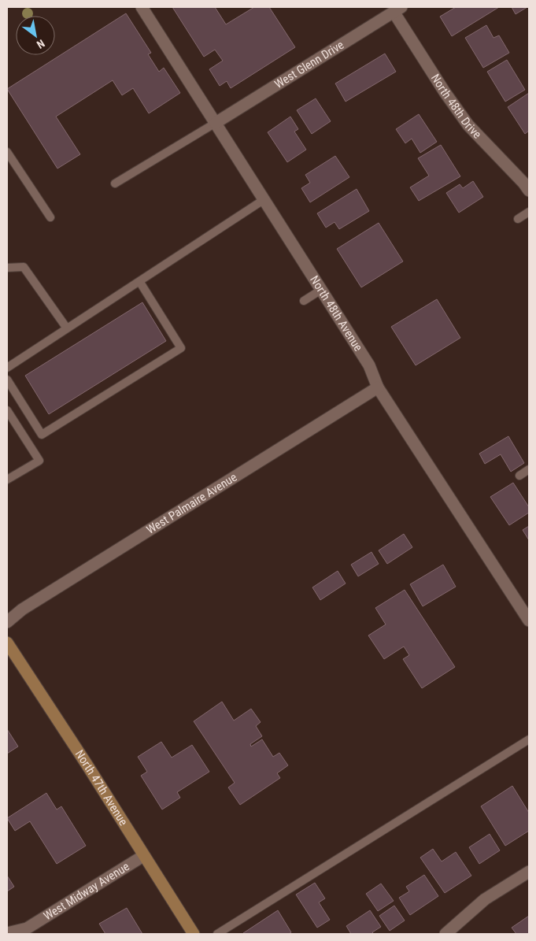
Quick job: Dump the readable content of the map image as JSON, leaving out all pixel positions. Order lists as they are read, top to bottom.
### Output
{
  "streets": {
    "street": [
      "West Glenn Drive",
      "North 48th Drive",
      "North 48th Avenue",
      "West Palmaire Avenue",
      "North 47th Avenue",
      "West Midway Avenue"
    ]
  },
  "crossings": [
    ["West Glenn Drive", "North 48th Drive"],
    ["West Glenn Drive", "North 48th Avenue"],
    ["North 48th Avenue", "West Palmaire Avenue"],
    ["North 47th Avenue", "West Midway Avenue"]
  ],
  "north": "bottom right"
}
